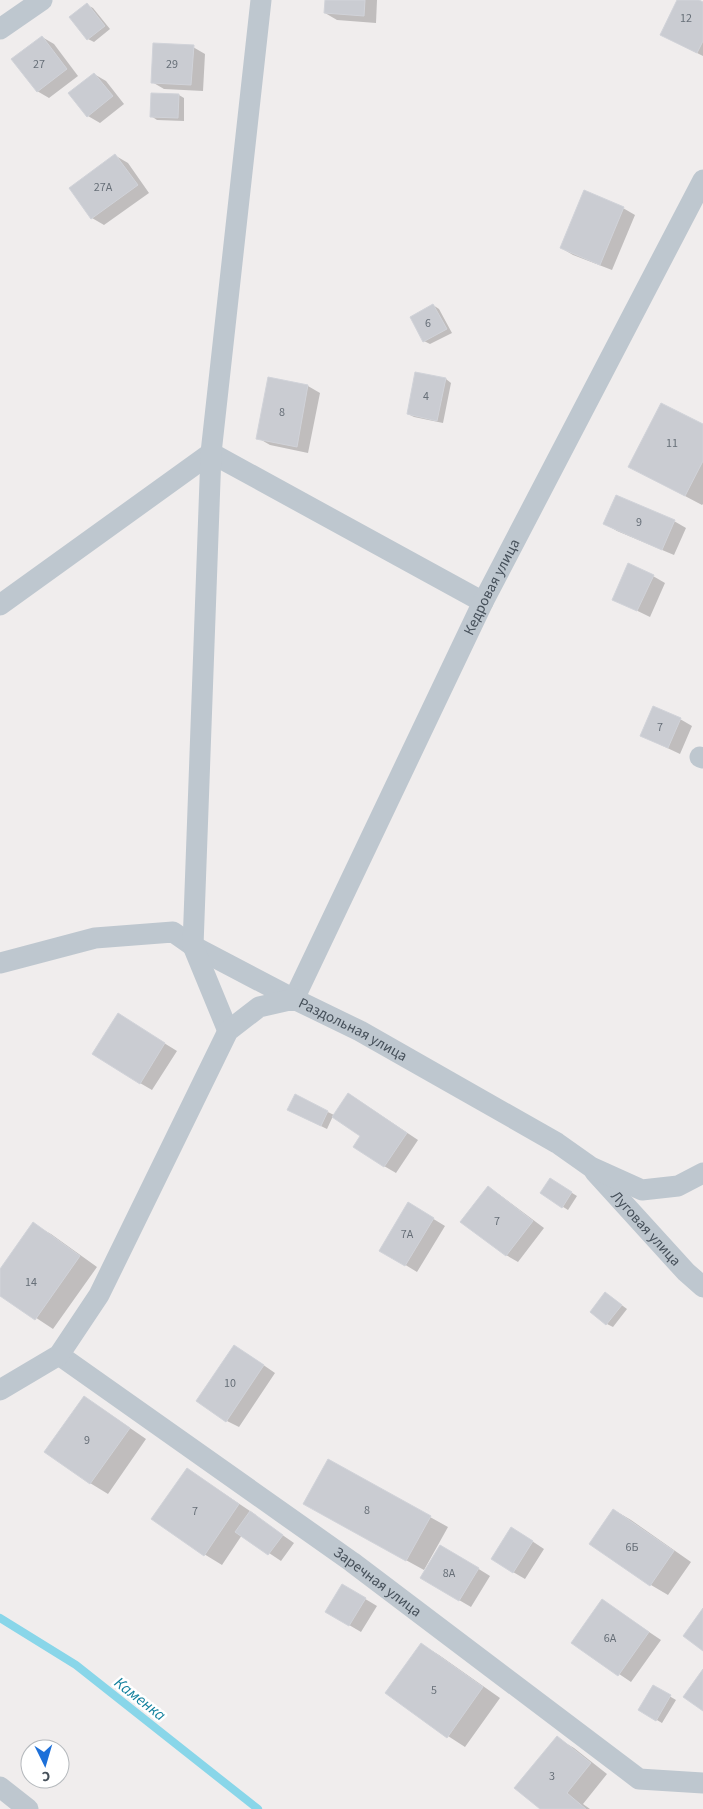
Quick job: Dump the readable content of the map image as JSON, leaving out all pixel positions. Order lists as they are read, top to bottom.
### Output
{
  "streets": {
    "street": [
      "Кедровая улица",
      "Раздольная улица",
      "Луговая улица",
      "Заречная улица"
    ]
  },
  "crossings": [
    ["Кедровая улица", "Раздольная улица"],
    ["Раздольная улица", "Луговая улица"],
    ["Раздольная улица", "Заречная улица"]
  ],
  "water": ["Каменка"],
  "house_numbers": [
    "12",
    "27",
    "29",
    "27А",
    "6",
    "4",
    "8",
    "11",
    "9",
    "7",
    "7",
    "7А",
    "14",
    "10",
    "9",
    "8",
    "7",
    "6Б",
    "8А",
    "6А",
    "5",
    "3"
  ],
  "north": "bottom"
}
